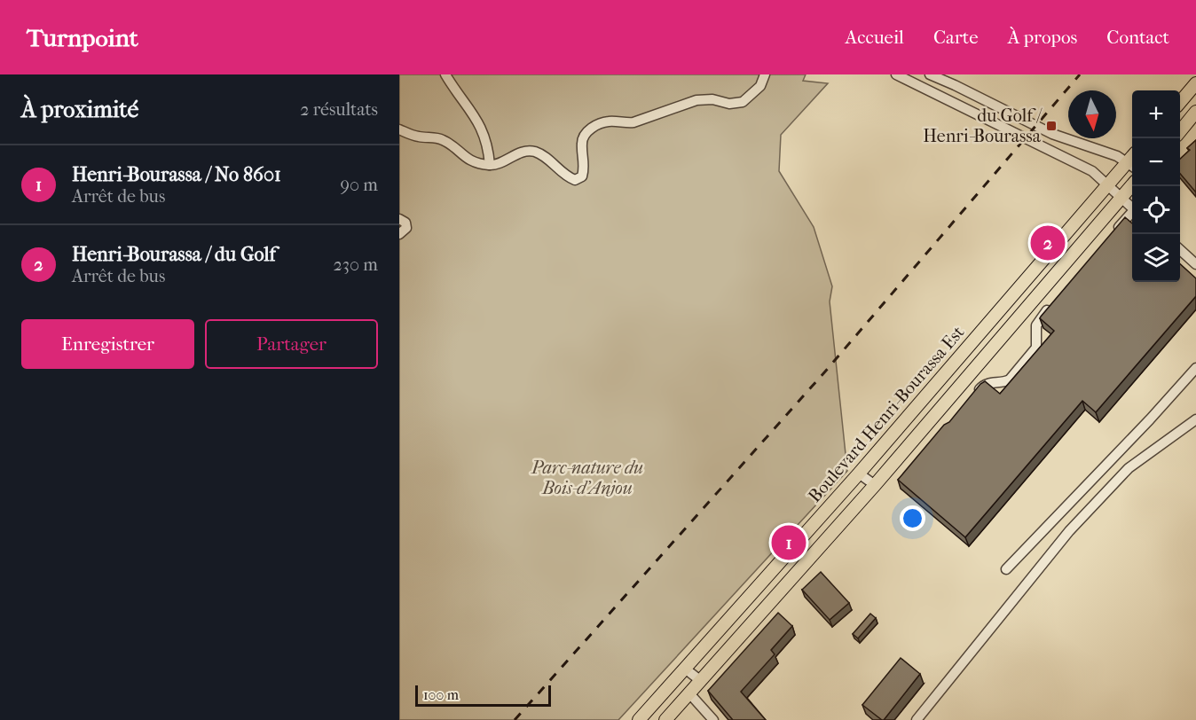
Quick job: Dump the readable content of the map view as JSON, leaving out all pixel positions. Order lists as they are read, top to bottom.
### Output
{
  "streets": {
    "main road": ["Boulevard Henri-Bourassa Est"]
  },
  "parks": ["Parc-nature du Bois-d'Anjou"],
  "places": {
    "transit": ["du Golf / Henri-Bourassa"]
  },
  "scale_bar": "100 m",
  "north": "bottom",
  "page": {
    "header": "Turnpoint",
    "nav": [
      "Accueil",
      "Carte",
      "À propos",
      "Contact"
    ],
    "heading": ["À proximité", "2 résultats"],
    "map_buttons": ["+", "−"],
    "list": [
      {
        "mark": "1",
        "name": "Henri-Bourassa / No 8601",
        "note": "Arrêt de bus",
        "value": "90 m"
      },
      {
        "mark": "2",
        "name": "Henri-Bourassa / du Golf",
        "note": "Arrêt de bus",
        "value": "230 m"
      }
    ],
    "pins": ["2", "1"],
    "buttons": ["Enregistrer", "Partager"],
    "scale": "100 m"
  }
}
